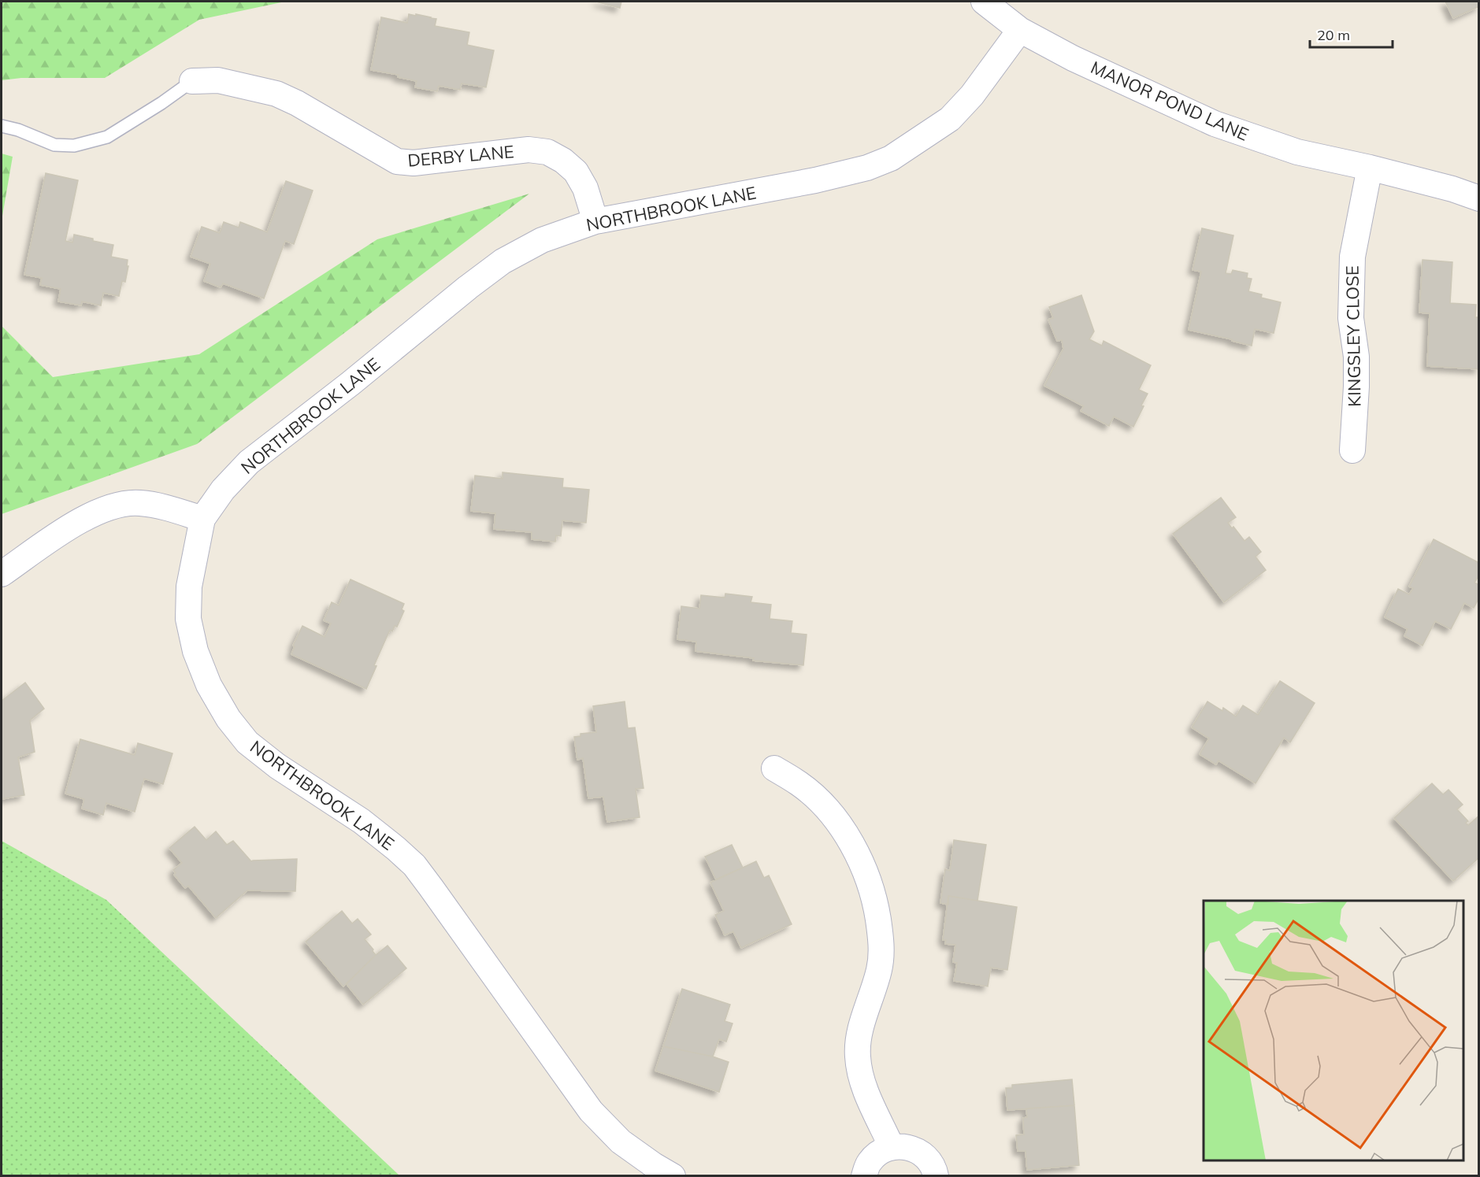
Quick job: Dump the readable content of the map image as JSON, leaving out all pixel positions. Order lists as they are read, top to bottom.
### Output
{
  "streets": {
    "street": [
      "MANOR POND LANE",
      "DERBY LANE",
      "NORTHBROOK LANE",
      "KINGSLEY CLOSE"
    ]
  },
  "crossings": [
    ["MANOR POND LANE", "NORTHBROOK LANE"],
    ["MANOR POND LANE", "KINGSLEY CLOSE"],
    ["DERBY LANE", "NORTHBROOK LANE"]
  ],
  "scale_bar": "20 m"
}
